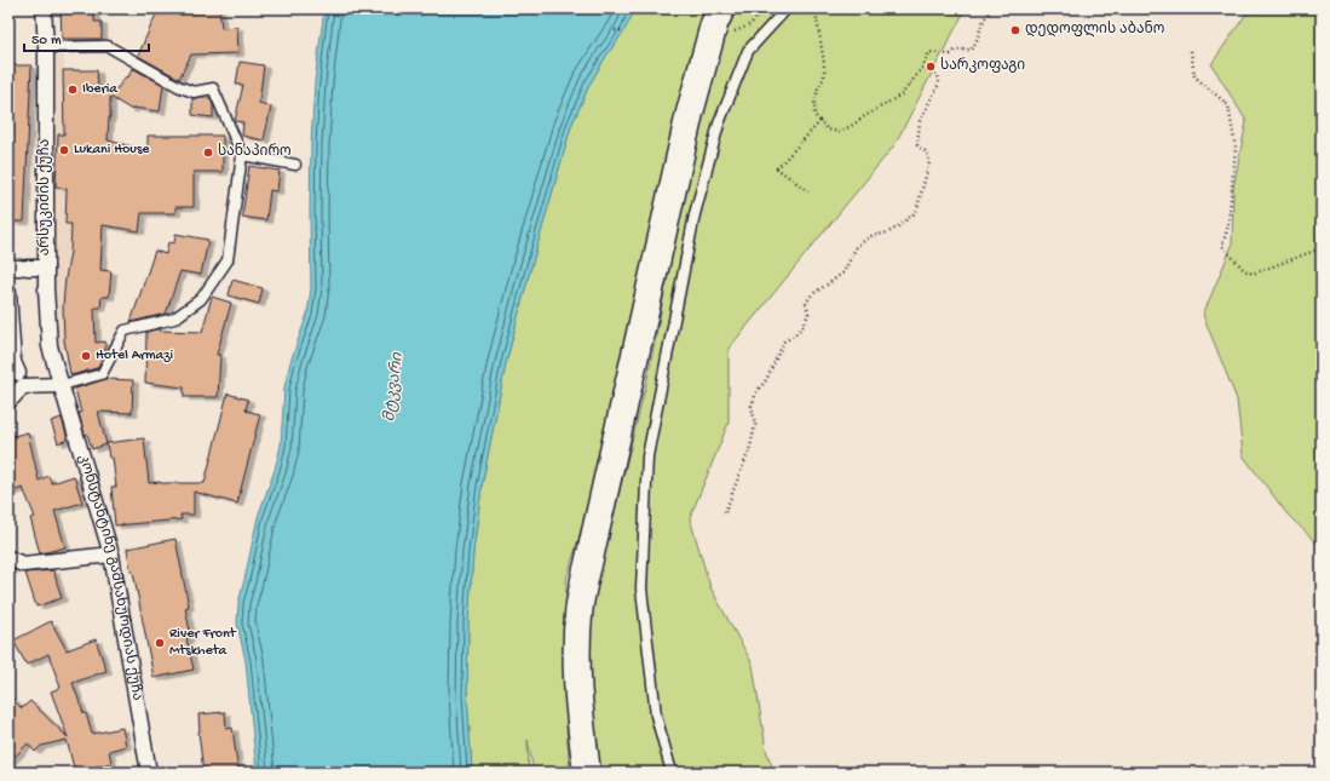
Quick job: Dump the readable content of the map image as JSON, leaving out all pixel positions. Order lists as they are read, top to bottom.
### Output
{
  "streets": {
    "street": ["არსუკიძის ქუჩა", "კონსტანტინე გამსახურდიას ქუჩა"]
  },
  "crossings": [
    ["არსუკიძის ქუჩა", "კონსტანტინე გამსახურდიას ქუჩა"]
  ],
  "water": ["მტკვარი"],
  "places": [
    "დედოფლის აბანო",
    "სარკოფაგი",
    "Iberia",
    "Lukani House",
    "სანაპირო",
    "Hotel Armazi",
    "River Front Mtskheta"
  ],
  "scale_bar": "50 m"
}
